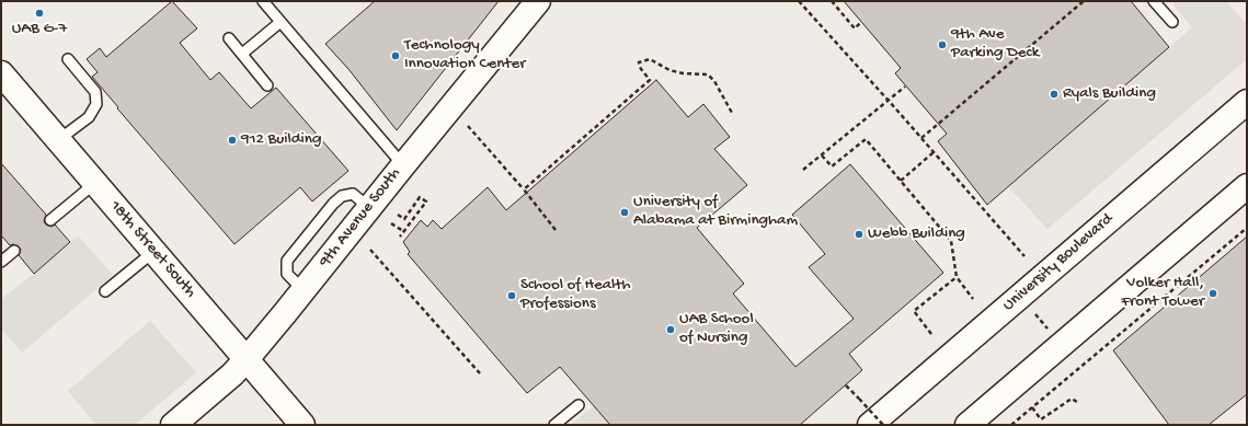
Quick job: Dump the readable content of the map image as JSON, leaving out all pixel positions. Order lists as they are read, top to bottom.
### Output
{
  "streets": {
    "street": ["9th Avenue South", "18th Street South", "University Boulevard"]
  },
  "crossings": [
    ["9th Avenue South", "18th Street South"]
  ],
  "places": [
    "UAB G-7",
    "9th Ave Parking Deck",
    "Technology Innovation Center",
    "Ryals Building",
    "912 Building",
    "University of Alabama at Birmingham",
    "Webb Building",
    "Volker Hall, Front Tower",
    "School of Health Professions",
    "UAB School of Nursing"
  ]
}
